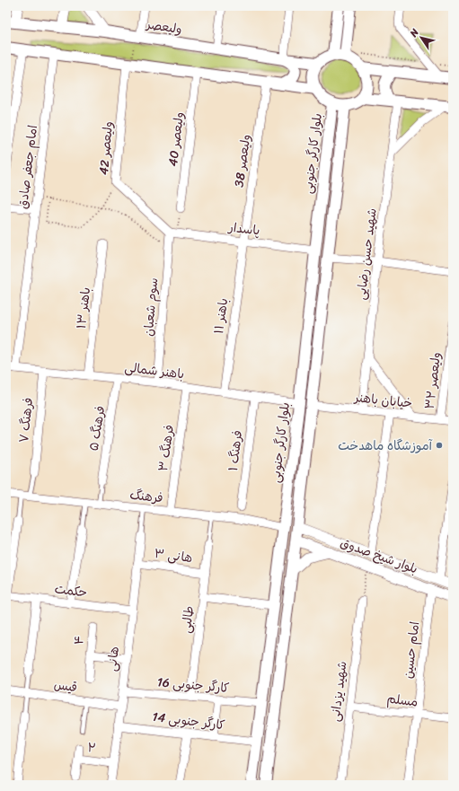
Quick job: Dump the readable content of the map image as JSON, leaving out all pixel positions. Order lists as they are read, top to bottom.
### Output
{
  "streets": {
    "main road": ["ولیعصر", "بلوار کارگر جنوبی"],
    "street": [
      "ولیعصر 40",
      "ولیعصر 42",
      "ولیعصر 38",
      "امام جعفر صادق",
      "پاسدار",
      "شهید حسن رضایی",
      "سوم شعبان",
      "باهنر ۱۳",
      "باهنر ۱۱",
      "باهنر شمالی",
      "ولیعصر ۳۲",
      "خیابان باهنر",
      "فرهنگ ۷",
      "فرهنگ ۵",
      "فرهنگ ۳",
      "فرهنگ ۱",
      "فرهنگ",
      "هانی ۳",
      "بلوار شیخ صدوق",
      "حکمت",
      "طالبی",
      "۴",
      "امام حسین",
      "هانی",
      "کارگر جنوبی 16",
      "قیس",
      "شهید یزدانی",
      "مسلم",
      "کارگر جنوبی 14",
      "۲"
    ]
  },
  "crossings": [
    ["ولیعصر", "بلوار کارگر جنوبی"],
    ["ولیعصر 42", "پاسدار"],
    ["ولیعصر 42", "سوم شعبان"],
    ["بلوار کارگر جنوبی", "پاسدار"],
    ["بلوار کارگر جنوبی", "باهنر شمالی"],
    ["بلوار کارگر جنوبی", "خیابان باهنر"],
    ["بلوار کارگر جنوبی", "فرهنگ"],
    ["بلوار کارگر جنوبی", "بلوار شیخ صدوق"],
    ["بلوار کارگر جنوبی", "کارگر جنوبی 16"],
    ["بلوار کارگر جنوبی", "کارگر جنوبی 14"],
    ["ولیعصر 38", "پاسدار"],
    ["ولیعصر 38", "باهنر ۱۱"],
    ["امام جعفر صادق", "باهنر شمالی"],
    ["پاسدار", "سوم شعبان"],
    ["پاسدار", "باهنر ۱۱"],
    ["شهید حسن رضایی", "خیابان باهنر"],
    ["سوم شعبان", "باهنر شمالی"],
    ["باهنر ۱۳", "باهنر شمالی"],
    ["باهنر ۱۱", "باهنر شمالی"],
    ["باهنر شمالی", "فرهنگ ۷"],
    ["باهنر شمالی", "فرهنگ ۵"],
    ["باهنر شمالی", "فرهنگ ۳"],
    ["باهنر شمالی", "فرهنگ ۱"],
    ["ولیعصر ۳۲", "خیابان باهنر"],
    ["فرهنگ ۳", "فرهنگ"],
    ["هانی ۳", "طالبی"],
    ["هانی ۳", "هانی"],
    ["بلوار شیخ صدوق", "امام حسین"],
    ["حکمت", "هانی"],
    ["طالبی", "کارگر جنوبی 16"],
    ["۴", "هانی"],
    ["امام حسین", "مسلم"],
    ["هانی", "کارگر جنوبی 16"],
    ["هانی", "قیس"],
    ["هانی", "کارگر جنوبی 14"],
    ["هانی", "۲"],
    ["شهید یزدانی", "مسلم"]
  ],
  "places": ["آموزشگاه ماهدخت"],
  "north": "top left"
}
